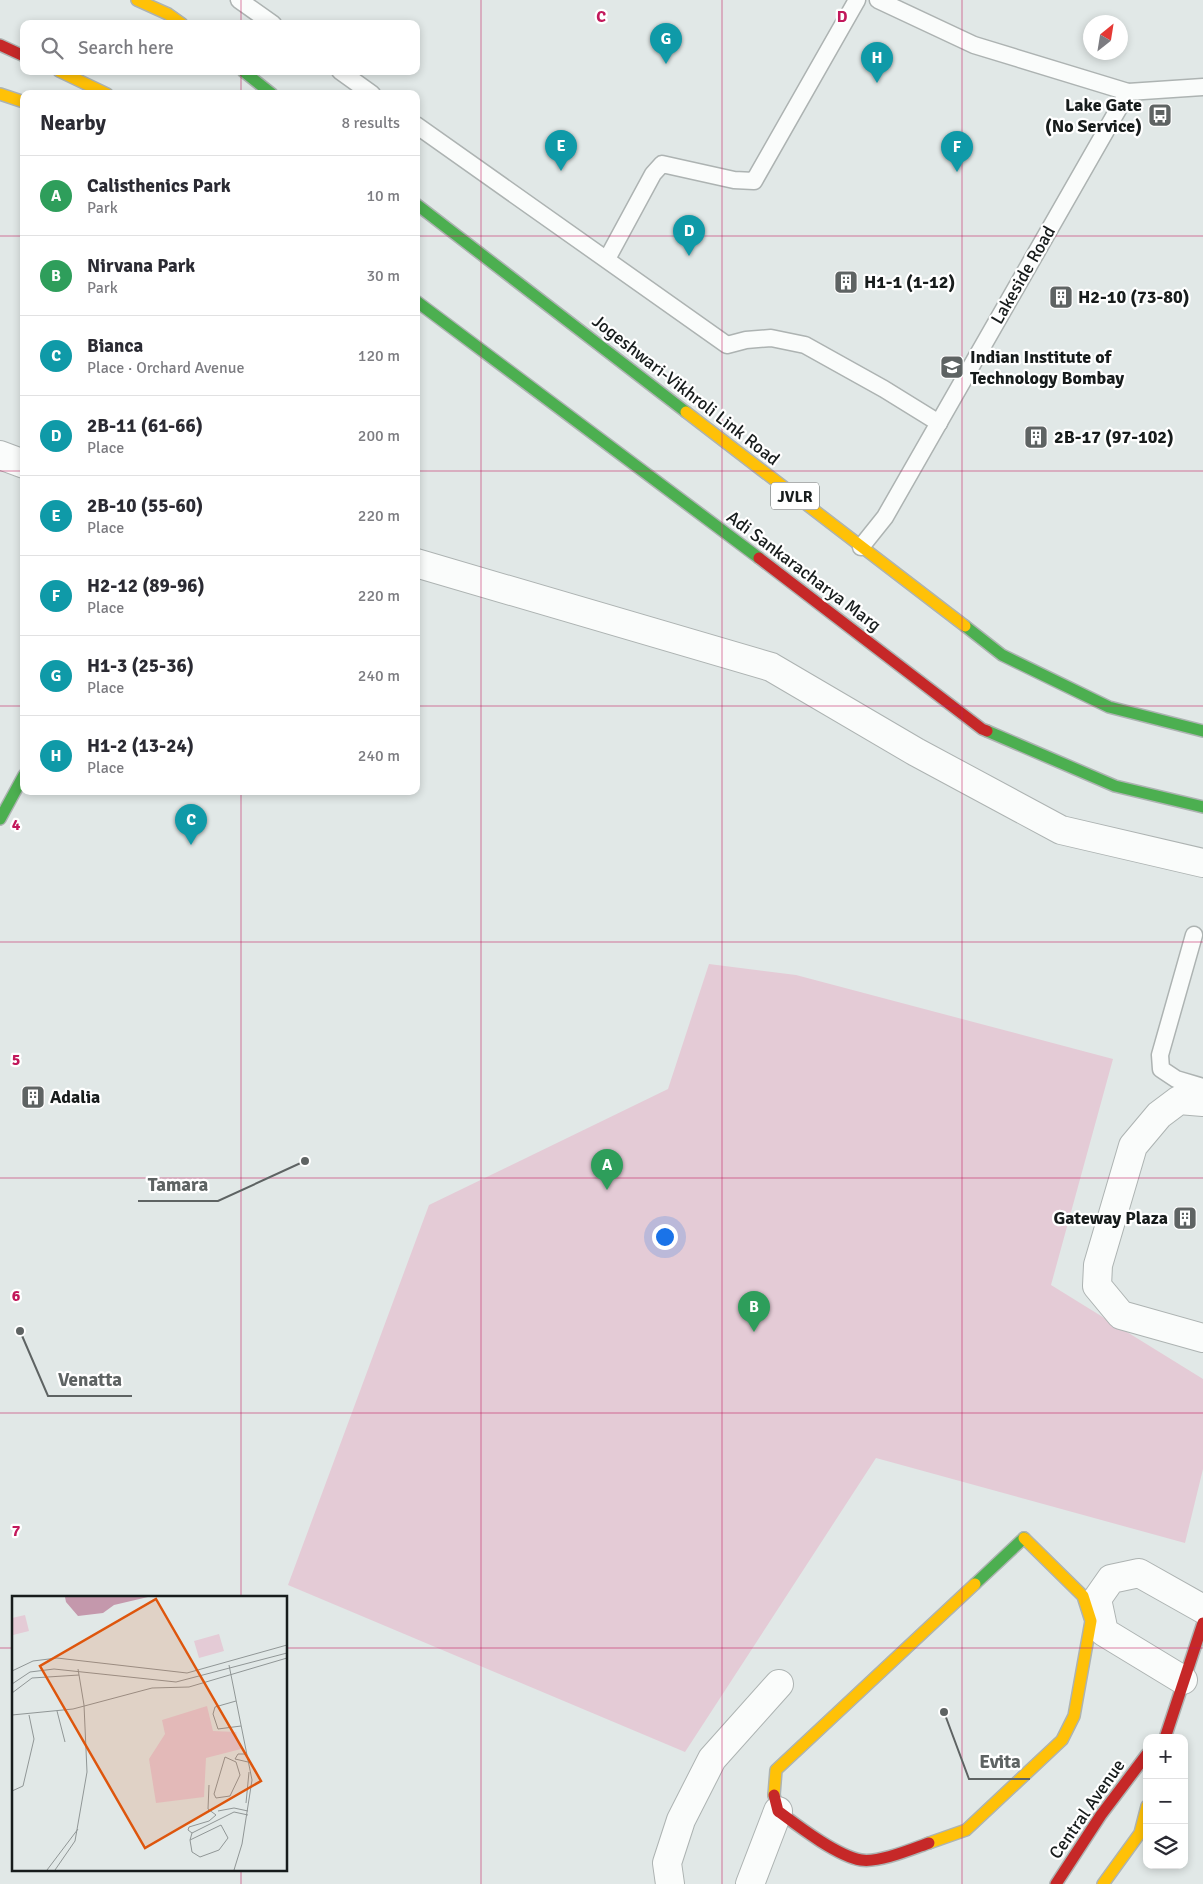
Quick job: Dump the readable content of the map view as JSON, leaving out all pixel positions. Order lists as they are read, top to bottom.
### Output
{
  "streets": {
    "main road": [
      "Jogeshwari-Vikhroli Link Road",
      "JVLR",
      "Adi Sankaracharya Marg",
      "Central Avenue"
    ],
    "lane": ["Lakeside Road"]
  },
  "crossings": [
    ["Lakeside Road", "Jogeshwari-Vikhroli Link Road"]
  ],
  "places": {
    "bus stop": ["Lake Gate (No Service)"],
    "building": [
      "H1-1 (1-12)",
      "H2-10 (73-80)",
      "2B-17 (97-102)",
      "Adalia",
      "Gateway Plaza"
    ],
    "school or university": ["Indian Institute of Technology Bombay"],
    "other": ["Tamara", "Venatta", "Evita"]
  },
  "north": "top right",
  "page": {
    "search": "Search here",
    "pins": [
      "G",
      "H",
      "E",
      "F",
      "D",
      "C",
      "A",
      "B"
    ],
    "heading": ["Nearby", "8 results"],
    "list": [
      {
        "mark": "A",
        "name": "Calisthenics Park",
        "note": "Park",
        "value": "10 m"
      },
      {
        "mark": "B",
        "name": "Nirvana Park",
        "note": "Park",
        "value": "30 m"
      },
      {
        "mark": "C",
        "name": "Bianca",
        "note": "Place · Orchard Avenue",
        "value": "120 m"
      },
      {
        "mark": "D",
        "name": "2B-11 (61-66)",
        "note": "Place",
        "value": "200 m"
      },
      {
        "mark": "E",
        "name": "2B-10 (55-60)",
        "note": "Place",
        "value": "220 m"
      },
      {
        "mark": "F",
        "name": "H2-12 (89-96)",
        "note": "Place",
        "value": "220 m"
      },
      {
        "mark": "G",
        "name": "H1-3 (25-36)",
        "note": "Place",
        "value": "240 m"
      },
      {
        "mark": "H",
        "name": "H1-2 (13-24)",
        "note": "Place",
        "value": "240 m"
      }
    ],
    "map_buttons": ["+", "−"]
  },
  "grid": {
    "columns": ["C", "D"],
    "rows": [
      "4",
      "5",
      "6",
      "7"
    ]
  }
}
